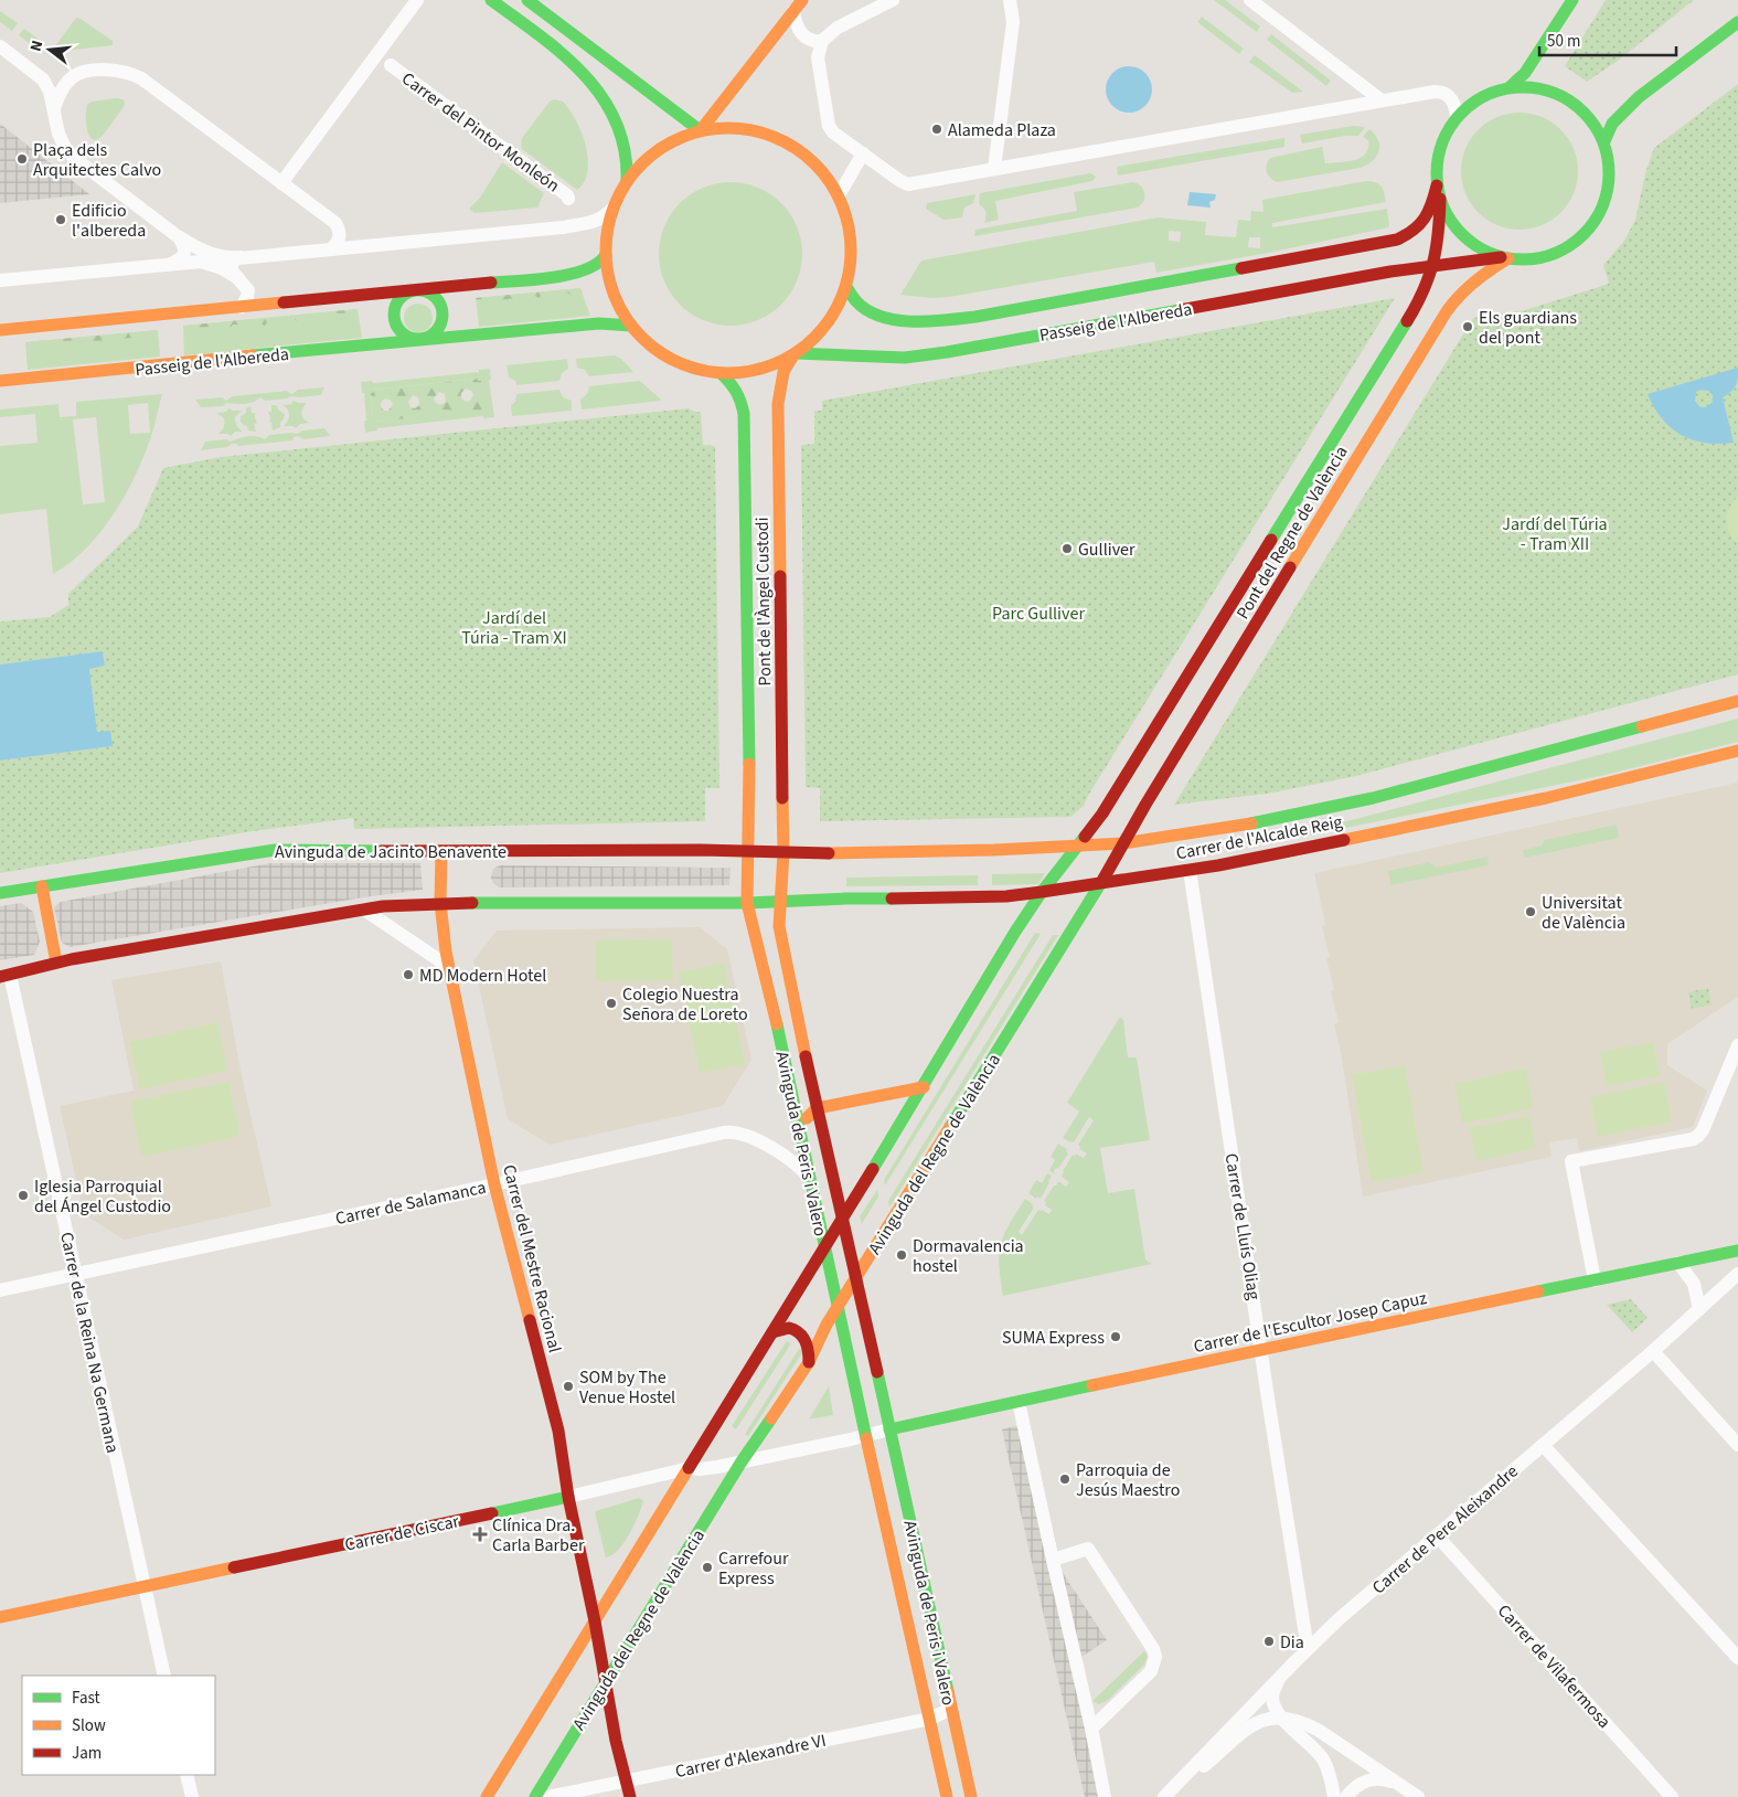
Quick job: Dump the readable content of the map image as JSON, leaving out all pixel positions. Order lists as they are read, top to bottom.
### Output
{
  "streets": {
    "main road": [
      "Passeig de l'Albereda",
      "Pont del Regne de València",
      "Pont de l'Àngel Custodi",
      "Carrer de l'Alcalde Reig",
      "Avinguda de Jacinto Benavente",
      "Avinguda de Peris i Valero",
      "Avinguda del Regne de València",
      "Carrer del Mestre Racional",
      "Carrer de l'Escultor Josep Capuz",
      "Carrer de Ciscar"
    ],
    "street": [
      "Carrer del Pintor Monleón",
      "Carrer de Salamanca",
      "Carrer de Lluís Oliag",
      "Carrer de la Reina Na Germana",
      "Carrer de Pere Aleixandre",
      "Carrer de Vilafermosa",
      "Carrer d'Alexandre VI"
    ]
  },
  "crossings": [
    ["Passeig de l'Albereda", "Pont del Regne de València"],
    ["Passeig de l'Albereda", "Pont de l'Àngel Custodi"],
    ["Pont del Regne de València", "Carrer de l'Alcalde Reig"],
    ["Pont del Regne de València", "Avinguda del Regne de València"],
    ["Pont de l'Àngel Custodi", "Carrer de l'Alcalde Reig"],
    ["Pont de l'Àngel Custodi", "Avinguda de Jacinto Benavente"],
    ["Pont de l'Àngel Custodi", "Avinguda de Peris i Valero"],
    ["Carrer de l'Alcalde Reig", "Avinguda de Jacinto Benavente"],
    ["Carrer de l'Alcalde Reig", "Avinguda de Peris i Valero"],
    ["Carrer de l'Alcalde Reig", "Avinguda del Regne de València"],
    ["Carrer de l'Alcalde Reig", "Carrer de Lluís Oliag"],
    ["Avinguda de Jacinto Benavente", "Avinguda de Peris i Valero"],
    ["Avinguda de Jacinto Benavente", "Carrer del Mestre Racional"],
    ["Avinguda de Peris i Valero", "Avinguda del Regne de València"],
    ["Avinguda de Peris i Valero", "Carrer de Salamanca"],
    ["Avinguda de Peris i Valero", "Carrer de l'Escultor Josep Capuz"],
    ["Avinguda de Peris i Valero", "Carrer d'Alexandre VI"],
    ["Avinguda del Regne de València", "Carrer del Mestre Racional"],
    ["Carrer de Salamanca", "Carrer del Mestre Racional"],
    ["Carrer de Salamanca", "Carrer de la Reina Na Germana"],
    ["Carrer de Lluís Oliag", "Carrer de l'Escultor Josep Capuz"],
    ["Carrer de Lluís Oliag", "Carrer de Pere Aleixandre"],
    ["Carrer del Mestre Racional", "Carrer de Ciscar"],
    ["Carrer del Mestre Racional", "Carrer d'Alexandre VI"],
    ["Carrer de la Reina Na Germana", "Carrer de Ciscar"],
    ["Carrer de Pere Aleixandre", "Carrer de Vilafermosa"]
  ],
  "parks": ["Jardí del Túria - Tram XII", "Parc Gulliver", "Jardí del Túria - Tram XI"],
  "places": {
    "other": [
      "Alameda Plaza",
      "Plaça dels Arquitectes Calvo",
      "Edificio l'albereda",
      "Els guardians del pont",
      "Gulliver",
      "Universitat de València",
      "MD Modern Hotel",
      "Colegio Nuestra Señora de Loreto",
      "Iglesia Parroquial del Ángel Custodio",
      "Dormavalencia hostel",
      "SUMA Express",
      "SOM by The Venue Hostel",
      "Parroquia de Jesús Maestro",
      "Carrefour Express",
      "Dia"
    ],
    "health": ["Clínica Dra. Carla Barber"]
  },
  "legend": ["Fast", "Slow", "Jam"],
  "scale_bar": "50 m",
  "north": "left"
}
